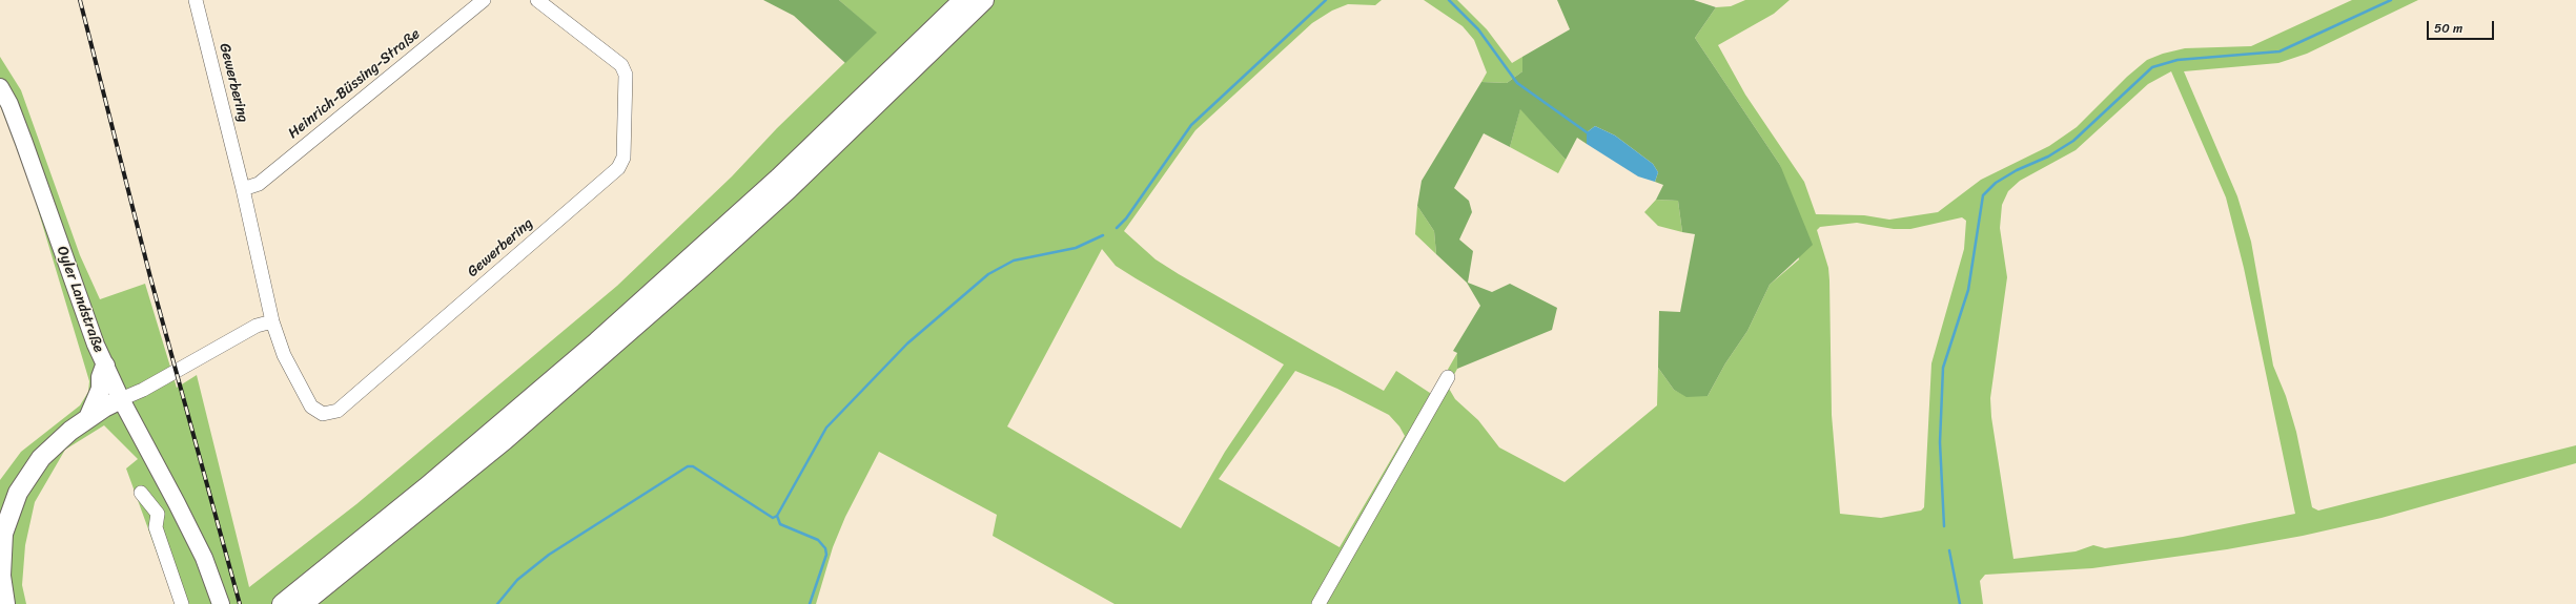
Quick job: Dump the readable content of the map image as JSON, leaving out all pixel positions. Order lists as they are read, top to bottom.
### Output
{
  "streets": {
    "main road": ["Oyler Landstraße"],
    "street": ["Gewerbering", "Heinrich-Büssing-Straße"]
  },
  "crossings": [
    ["Gewerbering", "Heinrich-Büssing-Straße"]
  ],
  "scale_bar": "50 m"
}
